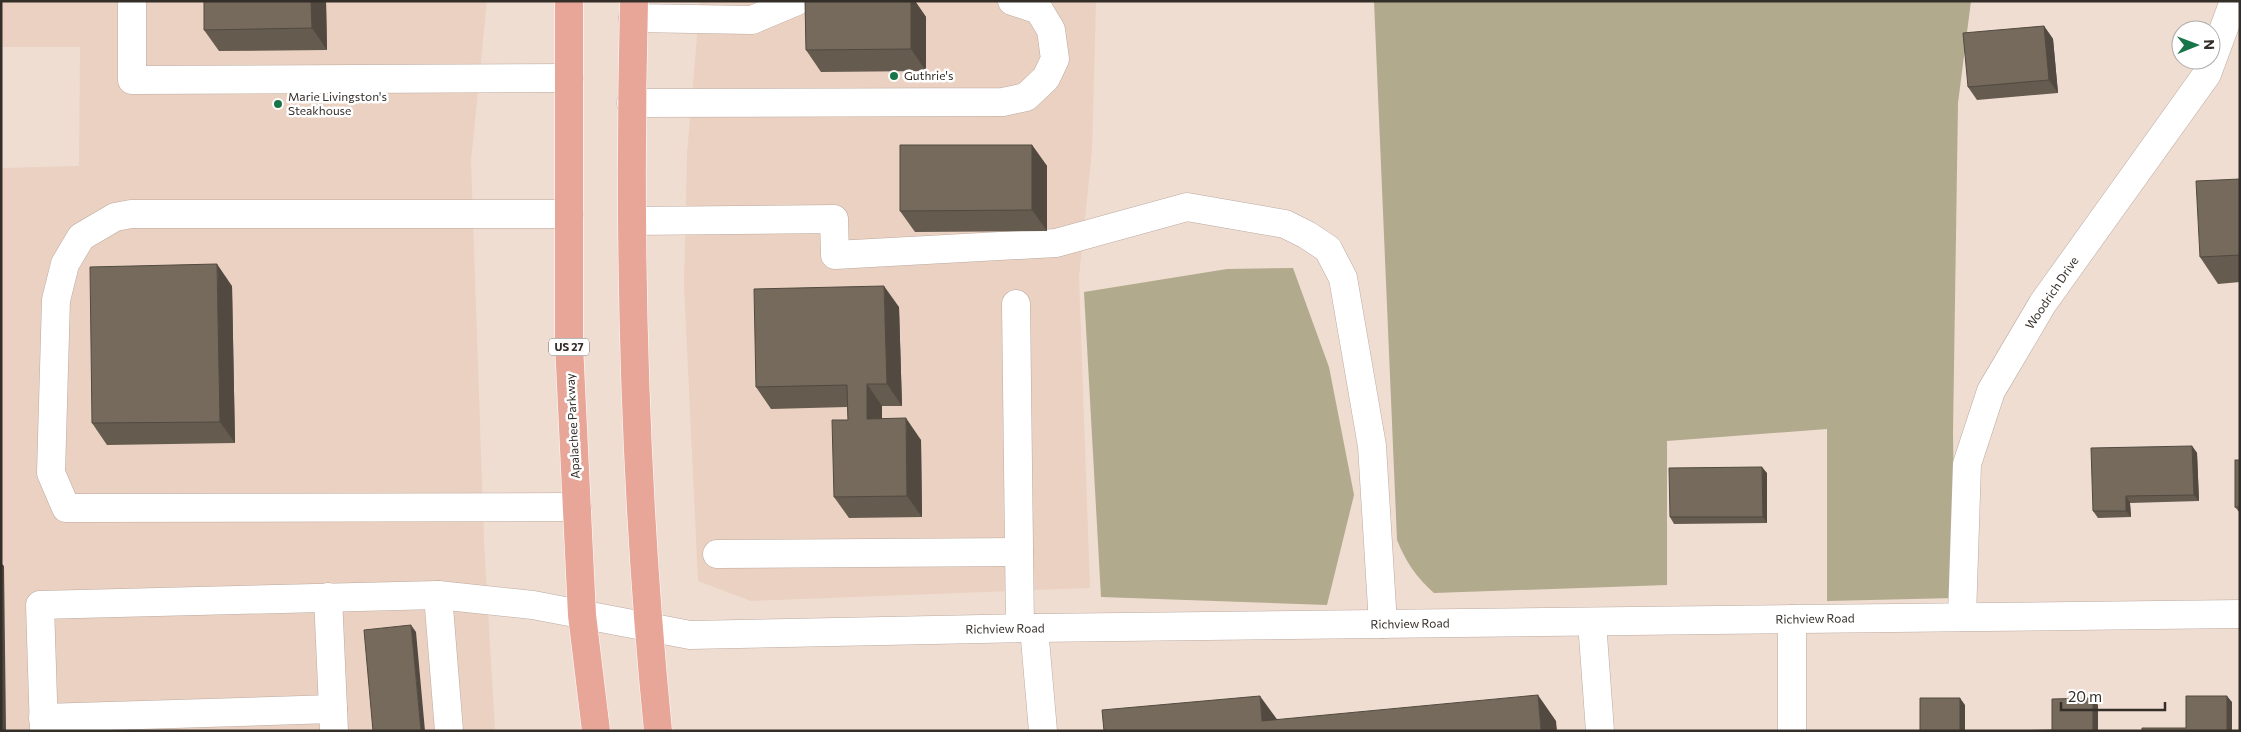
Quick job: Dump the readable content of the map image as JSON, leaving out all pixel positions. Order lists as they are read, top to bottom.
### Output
{
  "streets": {
    "main road": ["US 27", "Apalachee Parkway"],
    "street": ["Woodrich Drive", "Richview Road"]
  },
  "crossings": [
    ["Woodrich Drive", "Richview Road"],
    ["Apalachee Parkway", "Richview Road"]
  ],
  "places": ["Guthrie's", "Marie Livingston's Steakhouse"],
  "scale_bar": "20 m",
  "north": "right"
}
